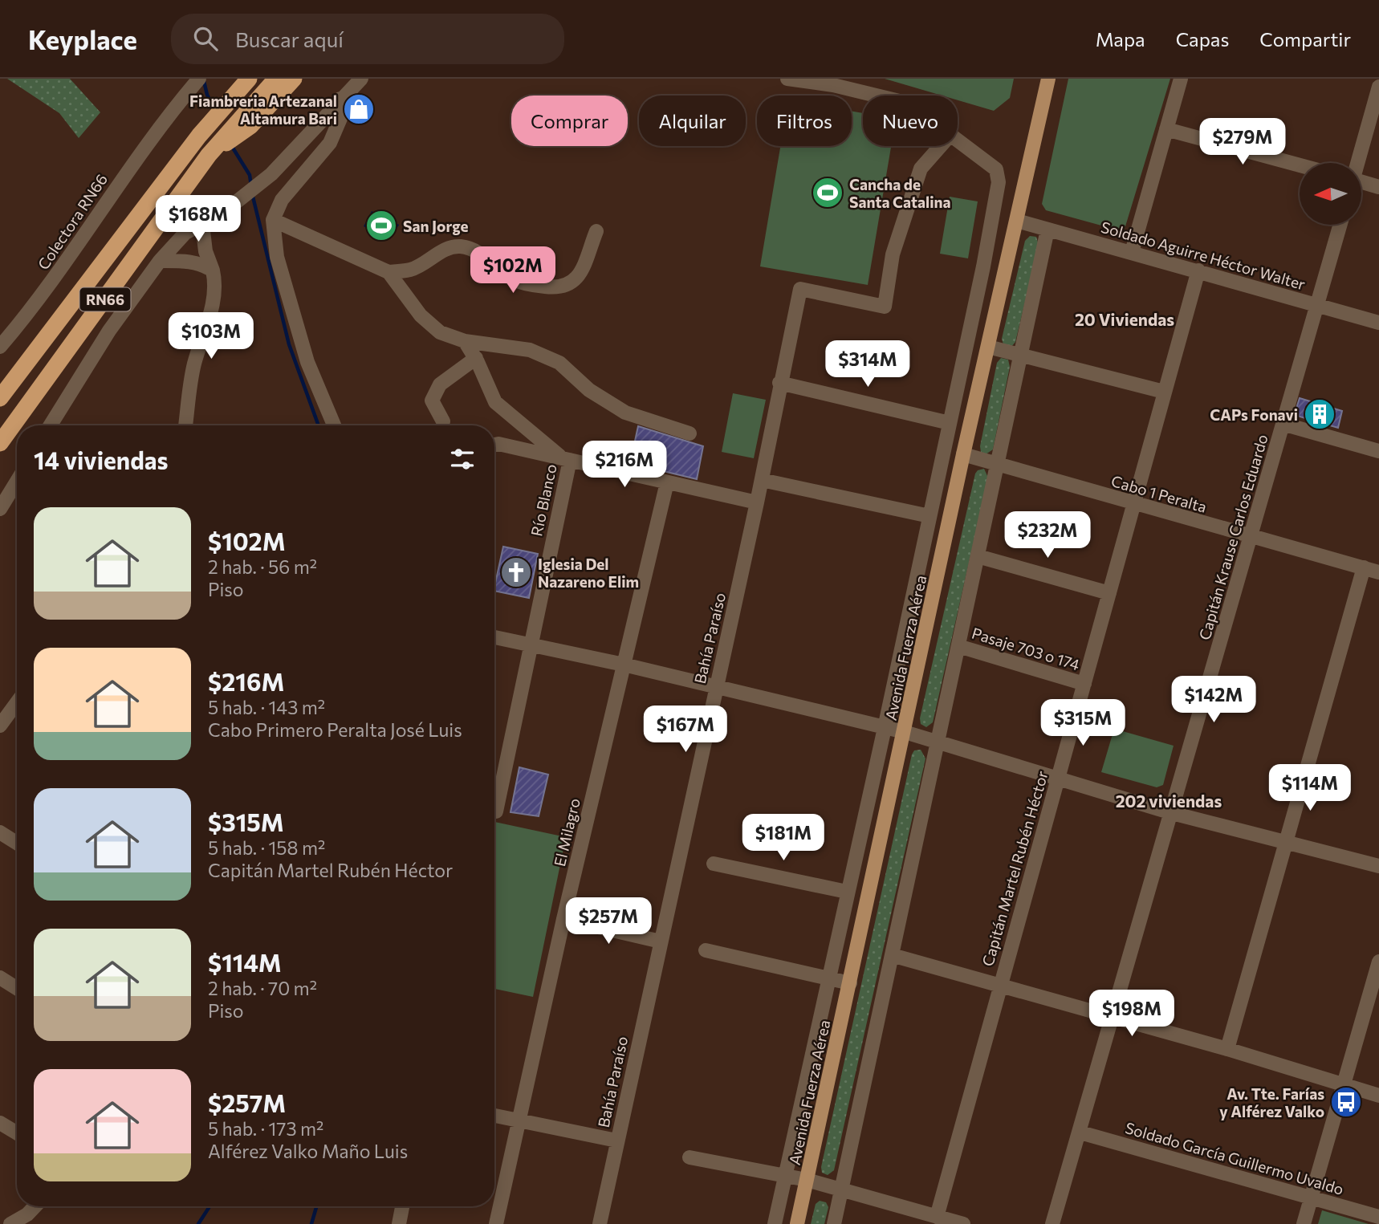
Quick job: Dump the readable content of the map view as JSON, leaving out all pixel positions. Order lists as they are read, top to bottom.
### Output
{
  "streets": {
    "highway": ["RN66"],
    "main road": ["Avenida Fuerza Aérea"],
    "street": [
      "Colectora RN66",
      "Soldado Aguirre Héctor Walter",
      "Cabo 1 Peralta",
      "Río Blanco",
      "Capitán Krause Carlos Eduardo",
      "Bahía Paraíso",
      "Pasaje 703 o 174",
      "El Milagro",
      "Capitán Martel Rubén Héctor",
      "Soldado García Guillermo Uvaldo"
    ]
  },
  "crossings": [
    ["Soldado Aguirre Héctor Walter", "Capitán Krause Carlos Eduardo"],
    ["Soldado Aguirre Héctor Walter", "Avenida Fuerza Aérea"],
    ["Soldado Aguirre Héctor Walter", "Capitán Martel Rubén Héctor"],
    ["Cabo 1 Peralta", "Capitán Krause Carlos Eduardo"],
    ["Cabo 1 Peralta", "Avenida Fuerza Aérea"],
    ["Cabo 1 Peralta", "Capitán Martel Rubén Héctor"],
    ["Capitán Krause Carlos Eduardo", "Soldado García Guillermo Uvaldo"],
    ["Pasaje 703 o 174", "Capitán Martel Rubén Héctor"]
  ],
  "districts": ["20 Viviendas", "202 viviendas"],
  "places": {
    "shop": ["Fiambreria Artezanal Altamura Bari"],
    "sports": ["Cancha de Santa Catalina", "San Jorge"],
    "building": ["CAPs Fonavi"],
    "church": ["Iglesia Del Nazareno Elim"],
    "bus stop": ["Av. Tte. Farías y Alférez Valko"]
  },
  "north": "left",
  "page": {
    "header": "Keyplace",
    "search": "Buscar aquí",
    "nav": ["Mapa", "Capas", "Compartir"],
    "chip": [
      "Comprar",
      "Alquilar",
      "Filtros",
      "Nuevo"
    ],
    "price": [
      "$279M",
      "$168M",
      "$102M",
      "$103M",
      "$314M",
      "$216M",
      "$232M",
      "$142M",
      "$315M",
      "$167M",
      "$114M",
      "$181M",
      "$257M",
      "$198M"
    ],
    "heading": "14 viviendas",
    "list": [
      {
        "name": "$102M",
        "note": "2 hab. · 56 m² · Piso"
      },
      {
        "name": "$216M",
        "note": "5 hab. · 143 m² · Cabo Primero Peralta José Luis"
      },
      {
        "name": "$315M",
        "note": "5 hab. · 158 m² · Capitán Martel Rubén Héctor"
      },
      {
        "name": "$114M",
        "note": "2 hab. · 70 m² · Piso"
      },
      {
        "name": "$257M",
        "note": "5 hab. · 173 m² · Alférez Valko Maño Luis"
      }
    ]
  }
}
